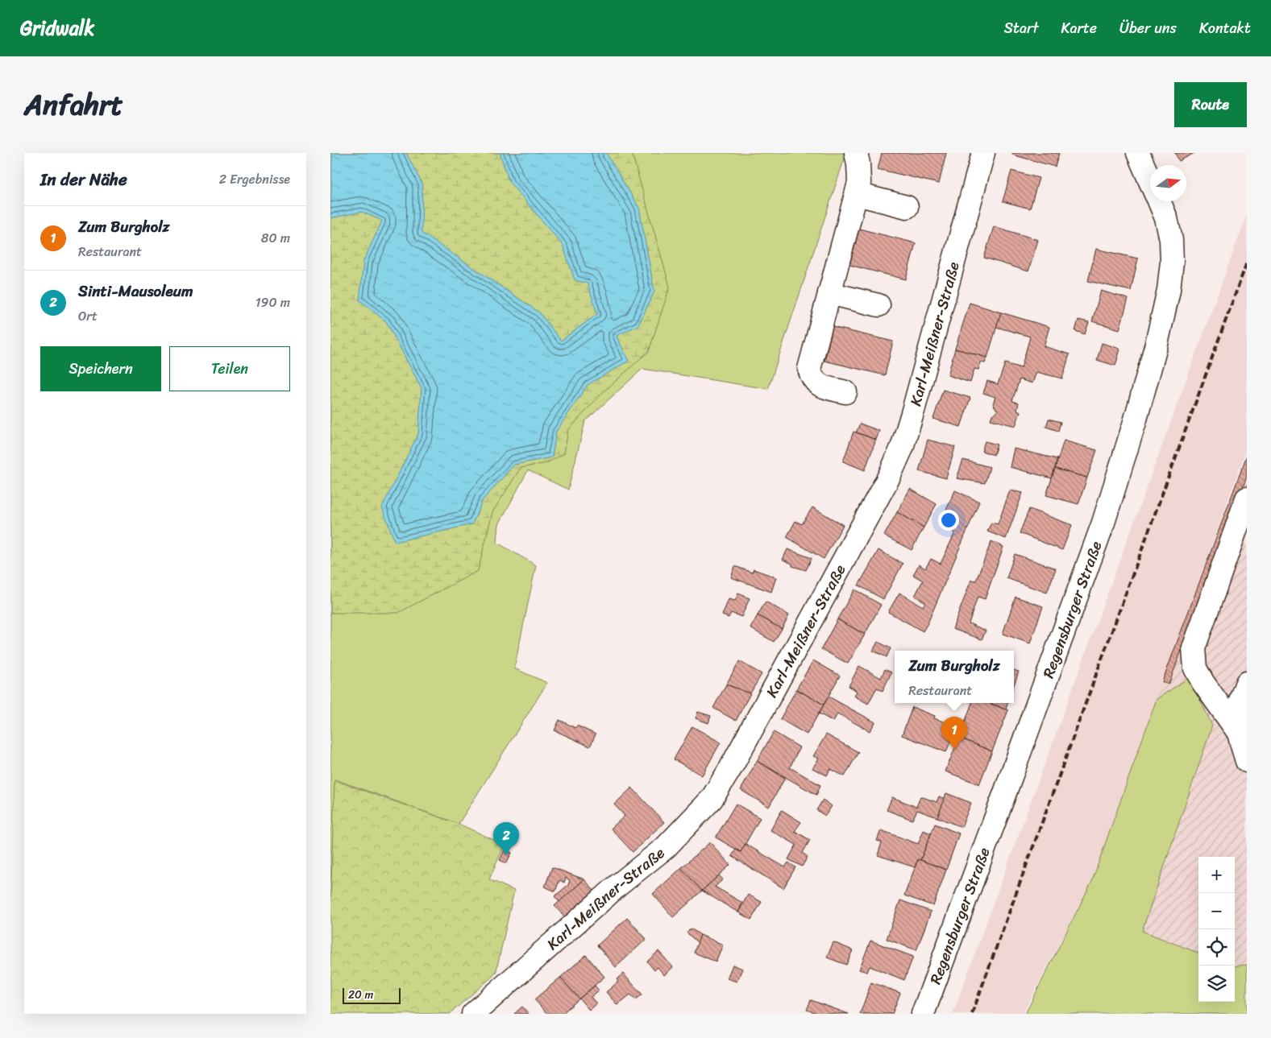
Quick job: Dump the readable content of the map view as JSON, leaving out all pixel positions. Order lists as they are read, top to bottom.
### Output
{
  "streets": {
    "street": ["Karl-Meißner-Straße", "Regensburger Straße"]
  },
  "scale_bar": "20 m",
  "north": "right",
  "page": {
    "header": "Gridwalk",
    "nav": [
      "Start",
      "Karte",
      "Über uns",
      "Kontakt"
    ],
    "title": "Anfahrt",
    "buttons": [
      "Route",
      ["Speichern", "Teilen"]
    ],
    "heading": ["In der Nähe", "2 Ergebnisse"],
    "list": [
      {
        "mark": "1",
        "name": "Zum Burgholz",
        "note": "Restaurant",
        "value": "80 m"
      },
      {
        "mark": "2",
        "name": "Sinti-Mausoleum",
        "note": "Ort",
        "value": "190 m"
      }
    ],
    "popup": ["Zum Burgholz", "Restaurant"],
    "pins": ["1", "2"],
    "map_buttons": ["+", "−"],
    "scale": "20 m"
  }
}
